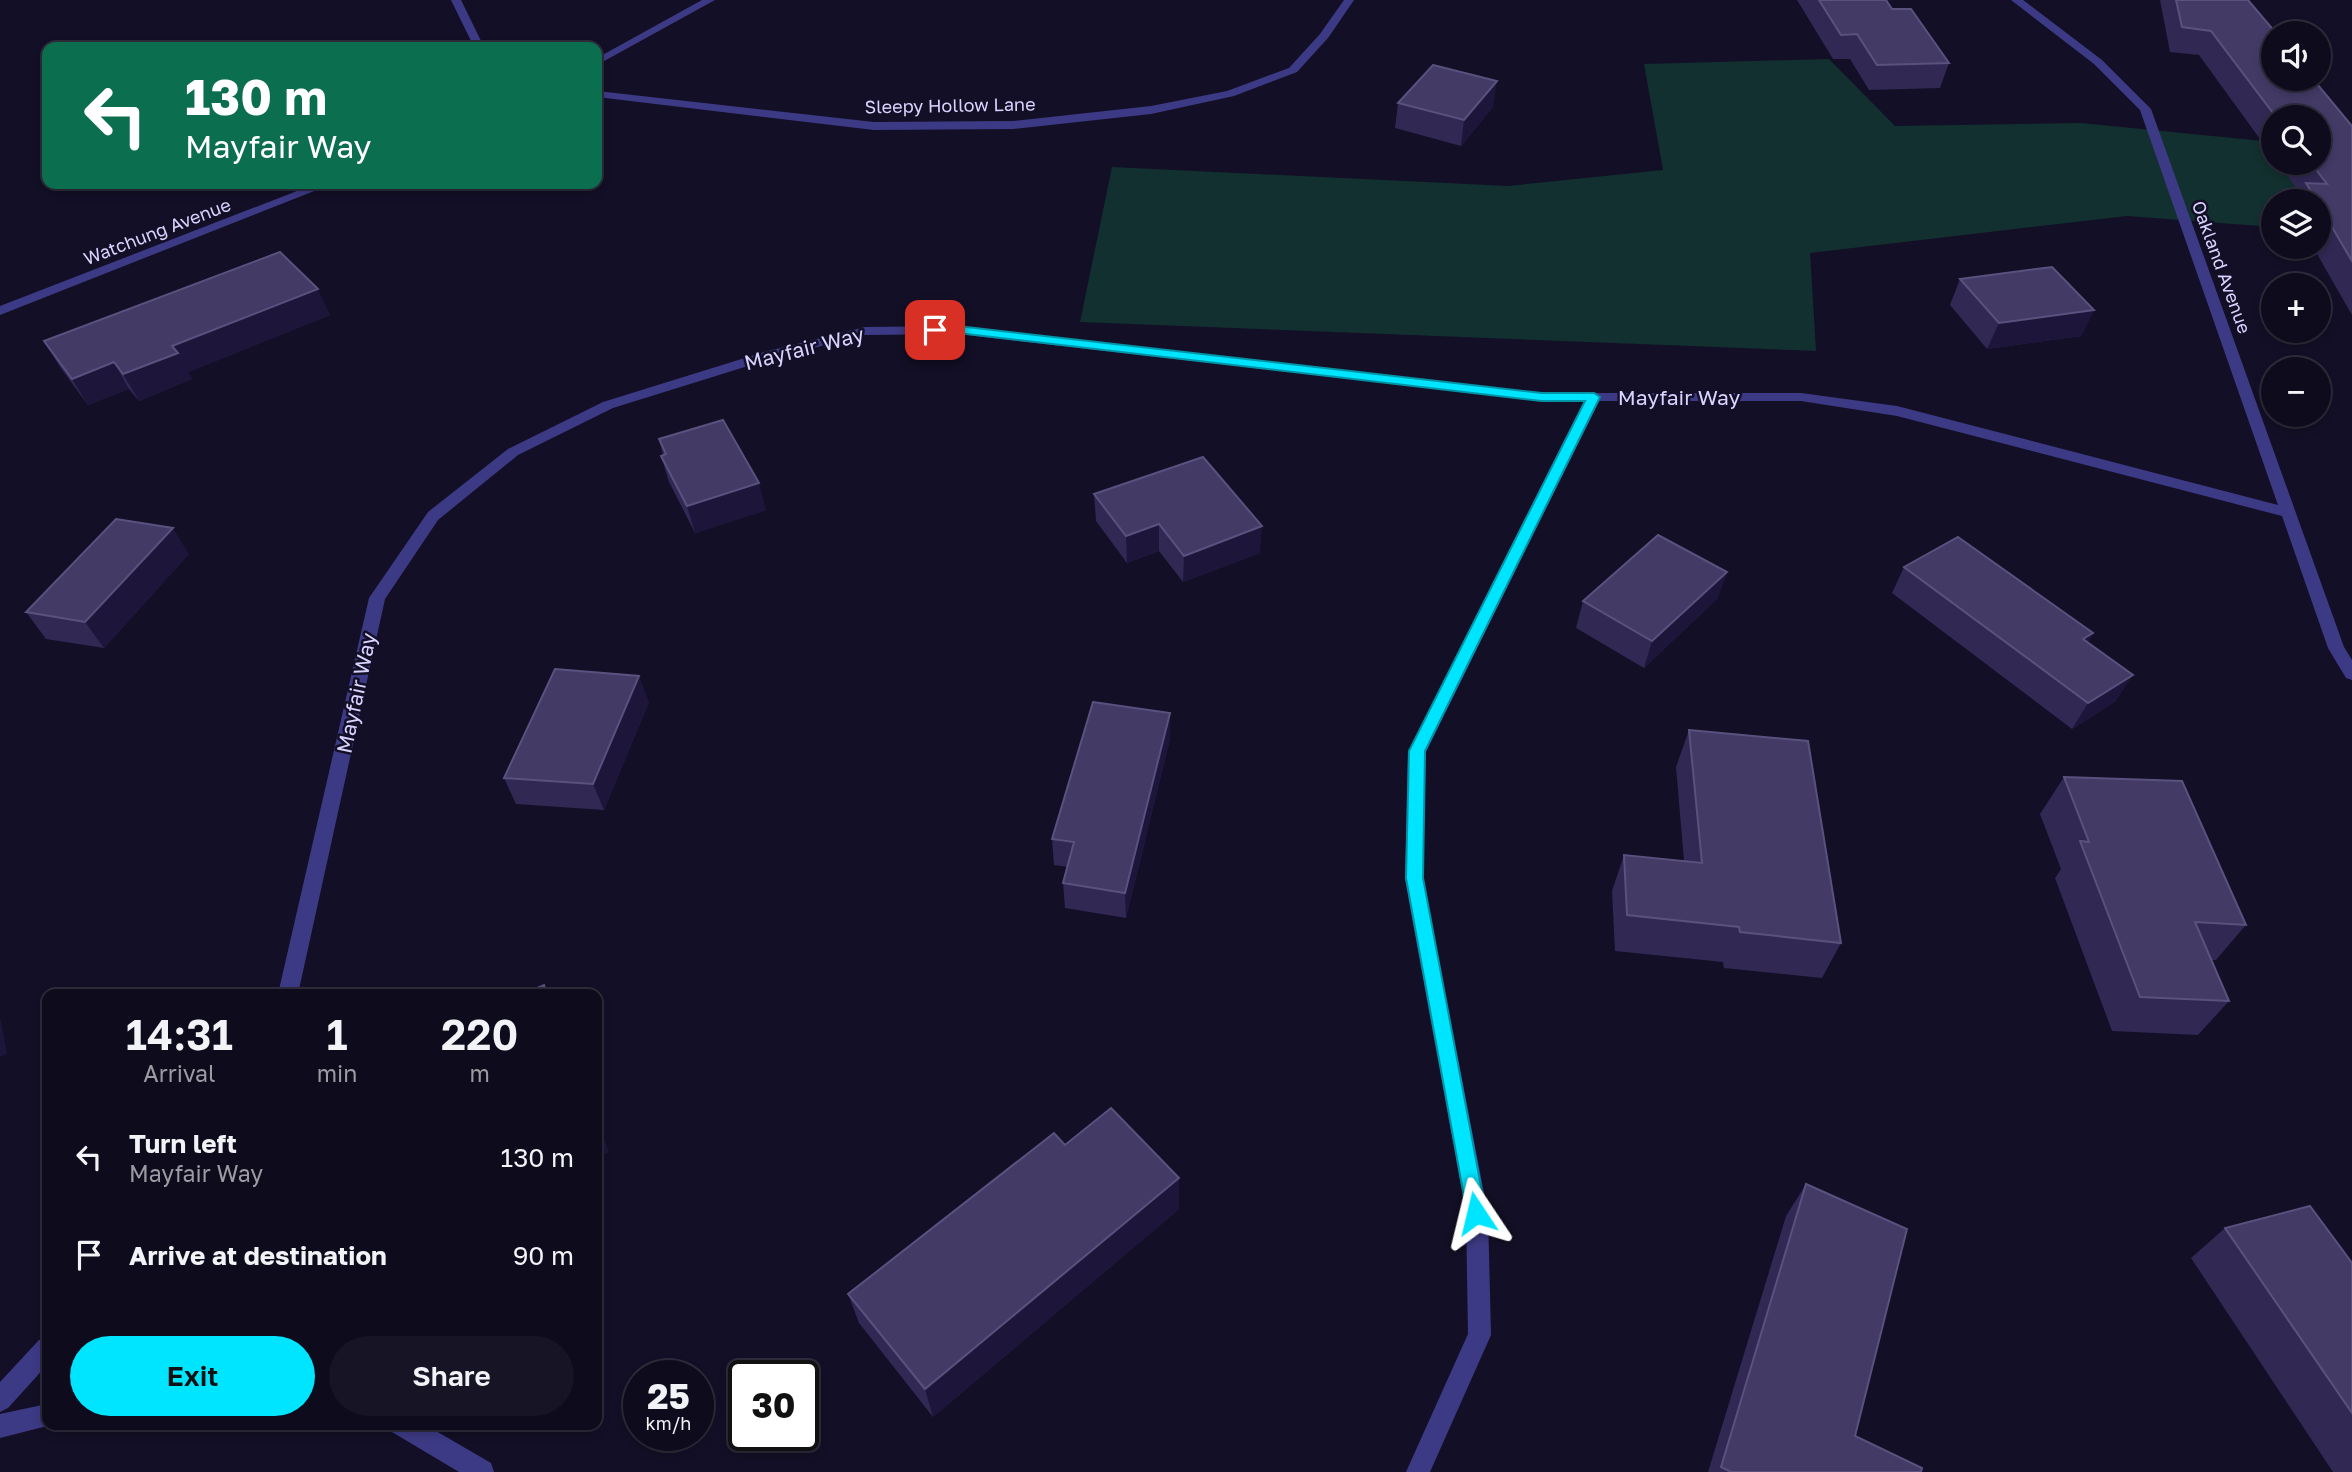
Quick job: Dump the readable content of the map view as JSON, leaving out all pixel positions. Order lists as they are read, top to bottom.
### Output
{
  "streets": {
    "street": [
      "Sleepy Hollow Lane",
      "Watchung Avenue",
      "Oakland Avenue",
      "Mayfair Way"
    ]
  },
  "crossings": [
    ["Oakland Avenue", "Mayfair Way"]
  ],
  "page": {
    "map_buttons": ["+", "−"],
    "turn": ["130 m", "Mayfair Way"],
    "eta": [
      "14:31",
      "Arrival",
      "1",
      "min",
      "220",
      "m"
    ],
    "list": [
      {
        "name": "Turn left",
        "note": "Mayfair Way",
        "value": "130 m"
      },
      {
        "name": "Arrive at destination",
        "value": "90 m"
      }
    ],
    "buttons": ["Exit", "Share"],
    "speed": "25 km/h",
    "limit": "30"
  }
}
